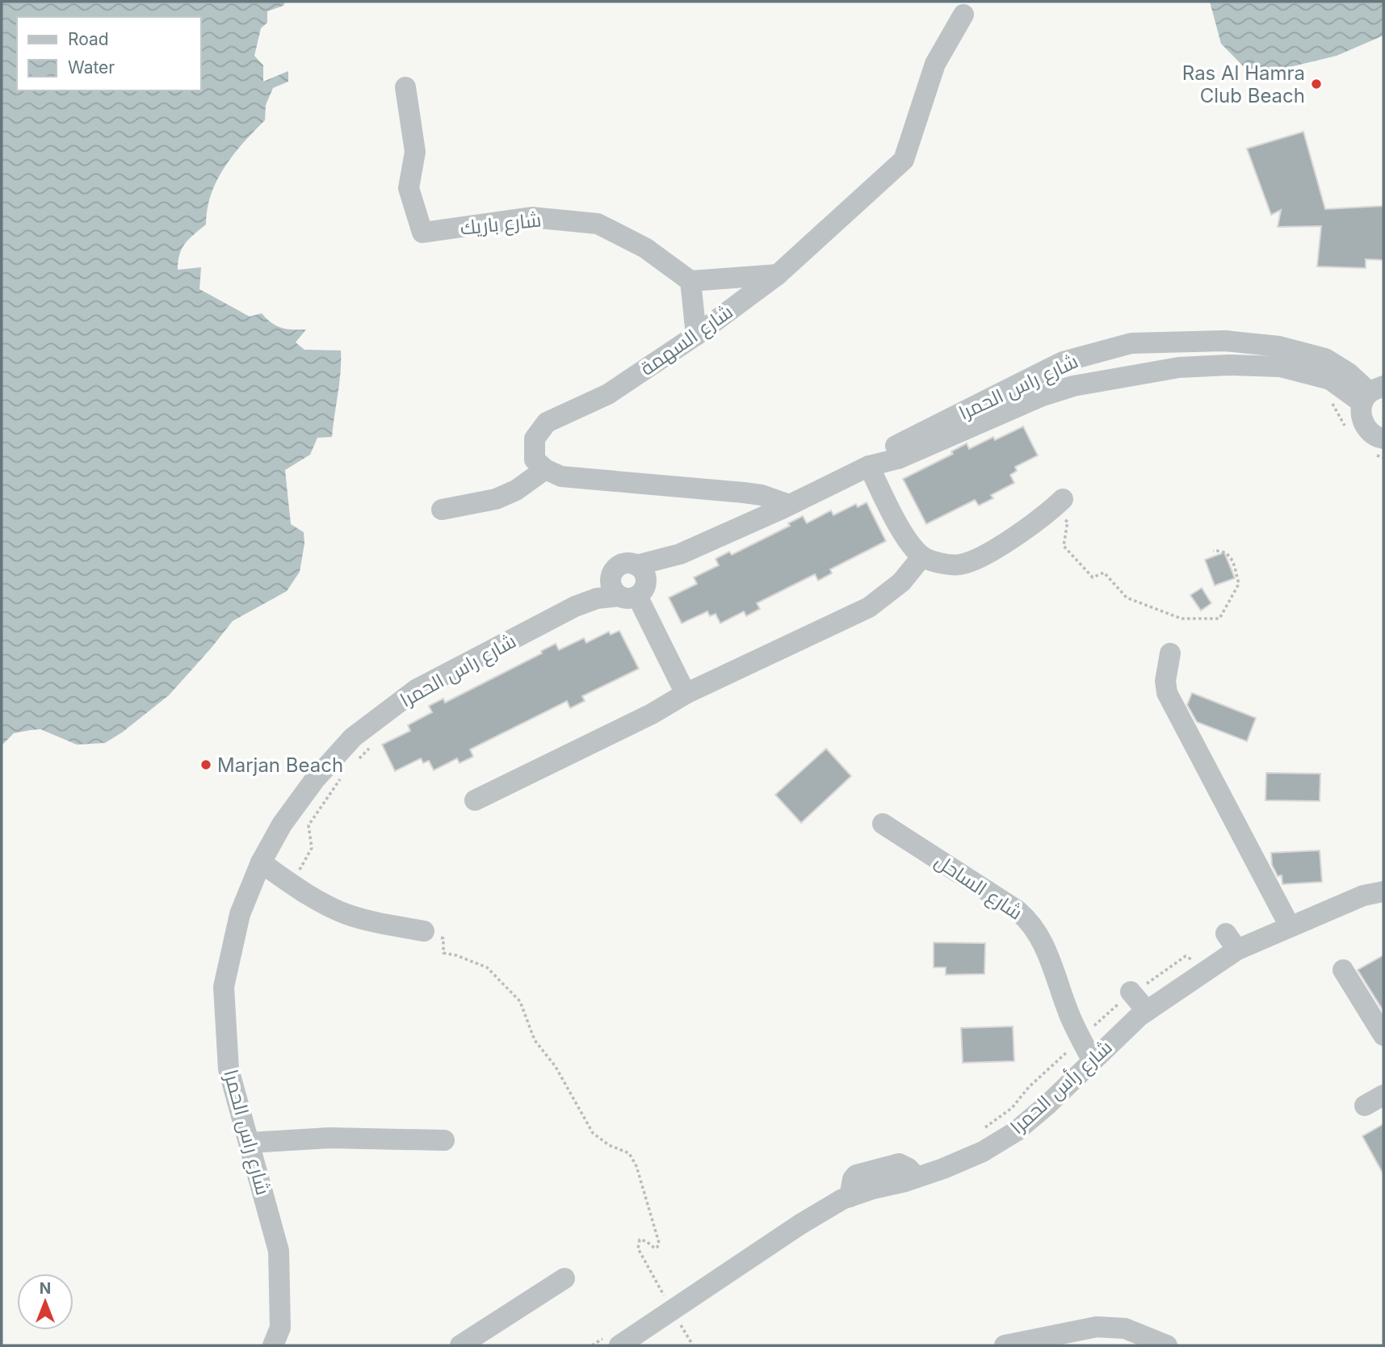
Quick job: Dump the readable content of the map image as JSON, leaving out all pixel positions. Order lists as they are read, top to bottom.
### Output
{
  "streets": {
    "street": [
      "شارع باريك",
      "شارع السهمة",
      "شارع راس الحمرا",
      "شارع الساحل",
      "شارع رأس الحمرا"
    ]
  },
  "crossings": [
    ["شارع الساحل", "شارع رأس الحمرا"]
  ],
  "places": ["Ras Al Hamra Club Beach", "Marjan Beach"],
  "legend": ["Road", "Water"],
  "north": "top"
}
